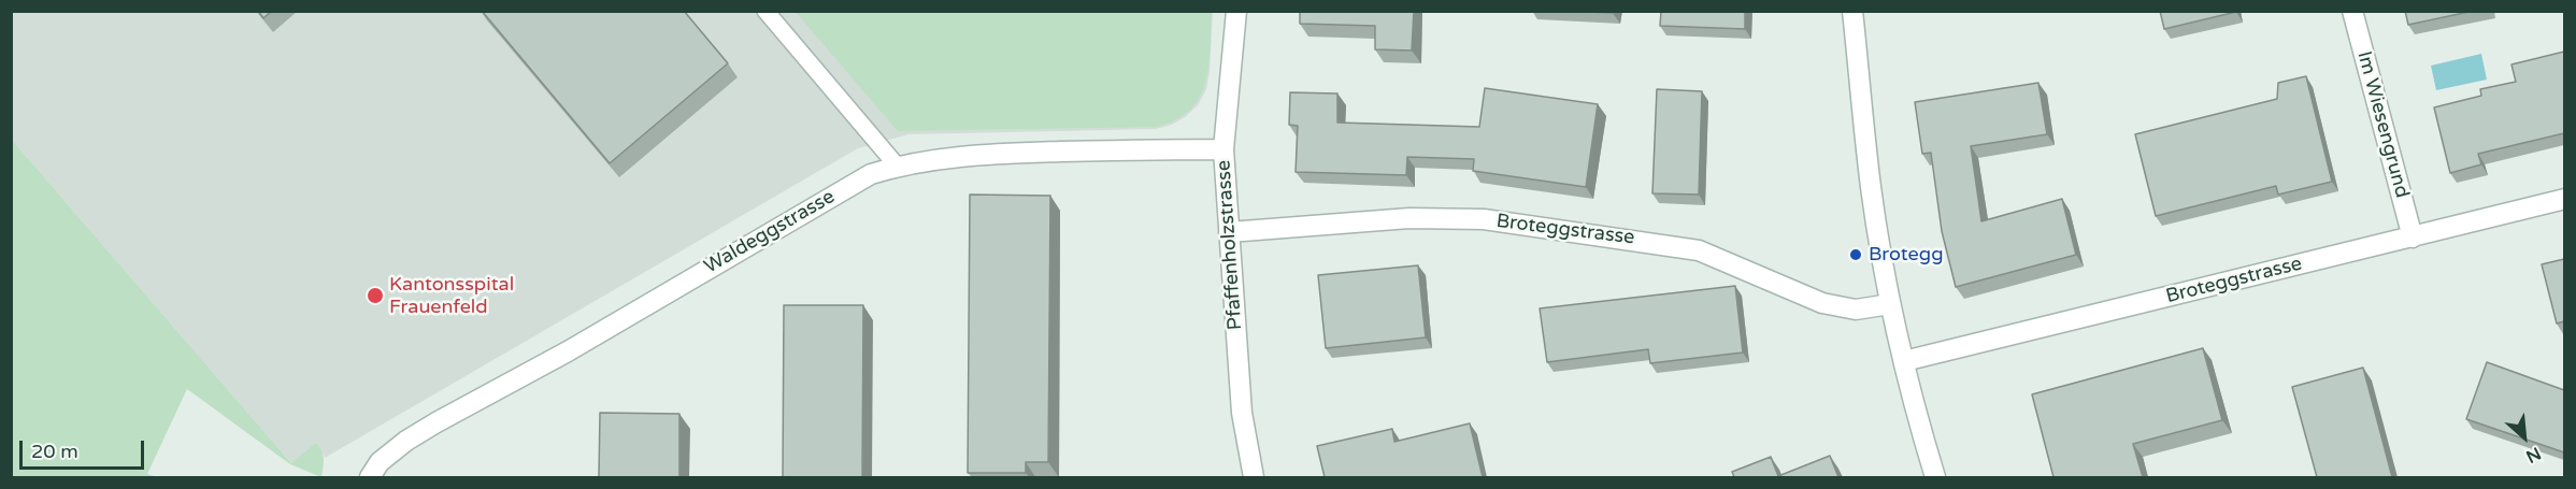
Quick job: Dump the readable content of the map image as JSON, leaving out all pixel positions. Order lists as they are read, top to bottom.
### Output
{
  "streets": {
    "street": [
      "Im Wiesengrund",
      "Broteggstrasse",
      "Waldeggstrasse",
      "Pfaffenholzstrasse"
    ]
  },
  "crossings": [
    ["Im Wiesengrund", "Broteggstrasse"],
    ["Broteggstrasse", "Pfaffenholzstrasse"],
    ["Waldeggstrasse", "Pfaffenholzstrasse"]
  ],
  "places": ["Brotegg", "Kantonsspital Frauenfeld"],
  "scale_bar": "20 m",
  "north": "bottom right"
}
